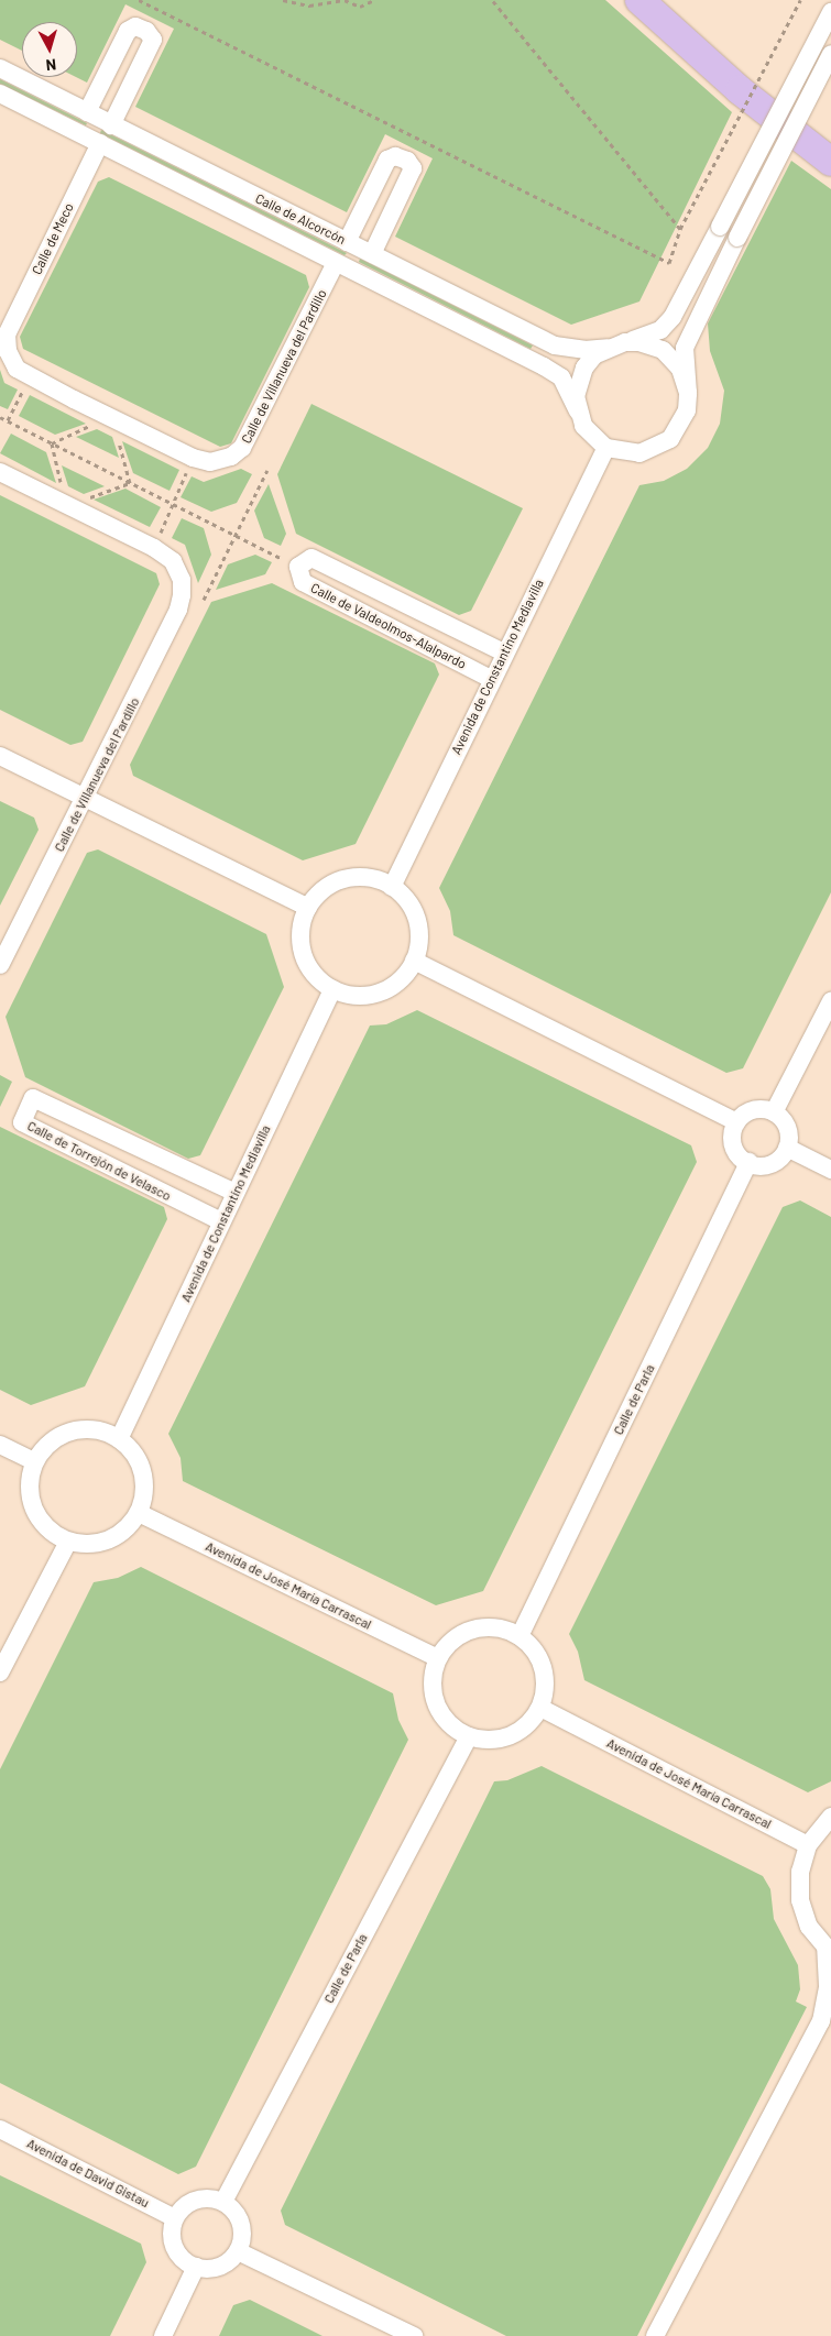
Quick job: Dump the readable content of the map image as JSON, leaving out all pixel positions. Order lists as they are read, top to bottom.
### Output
{
  "streets": {
    "street": [
      "Calle de Alcorcón",
      "Calle de Meco",
      "Calle de Villanueva del Pardillo",
      "Calle de Valdeolmos-Alalpardo",
      "Avenida de Constantino Mediavilla",
      "Calle de Torrejón de Velasco",
      "Calle de Parla",
      "Avenida de José María Carrascal",
      "Avenida de David Gistau"
    ]
  },
  "crossings": [
    ["Calle de Alcorcón", "Calle de Meco"],
    ["Calle de Alcorcón", "Calle de Villanueva del Pardillo"],
    ["Calle de Alcorcón", "Avenida de Constantino Mediavilla"],
    ["Calle de Meco", "Calle de Villanueva del Pardillo"],
    ["Calle de Valdeolmos-Alalpardo", "Avenida de Constantino Mediavilla"],
    ["Avenida de Constantino Mediavilla", "Calle de Torrejón de Velasco"],
    ["Avenida de Constantino Mediavilla", "Avenida de José María Carrascal"],
    ["Calle de Parla", "Avenida de José María Carrascal"],
    ["Calle de Parla", "Avenida de David Gistau"]
  ],
  "north": "bottom"
}
